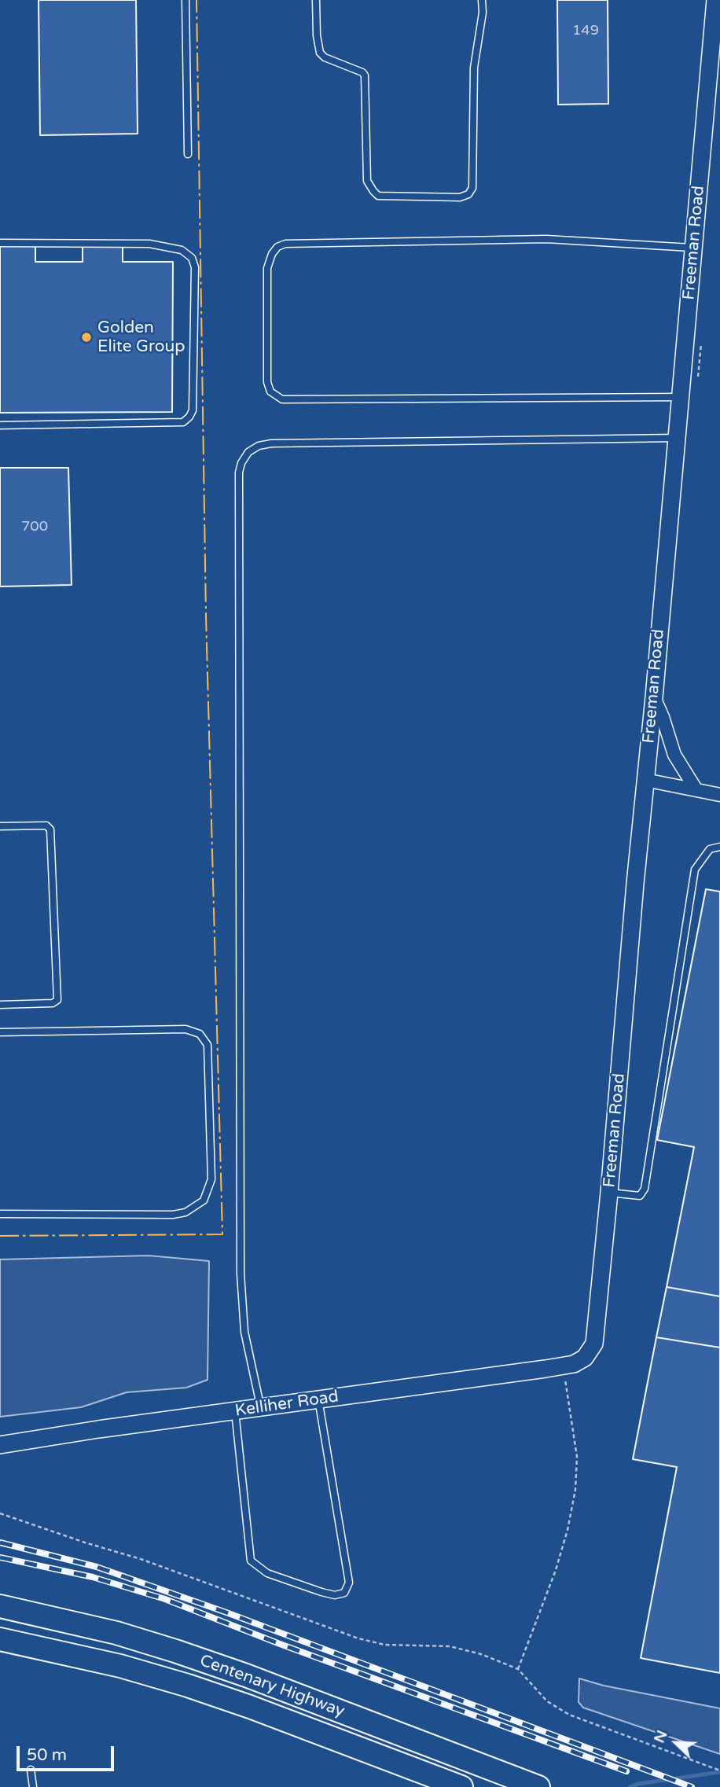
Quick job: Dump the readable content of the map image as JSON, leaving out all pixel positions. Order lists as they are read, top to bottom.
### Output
{
  "streets": {
    "highway": ["Centenary Highway"],
    "street": ["Freeman Road", "Kelliher Road"]
  },
  "crossings": [
    ["Freeman Road", "Kelliher Road"]
  ],
  "places": ["Golden Elite Group"],
  "house_numbers": ["149", "700"],
  "scale_bar": "50 m",
  "north": "top left"
}
